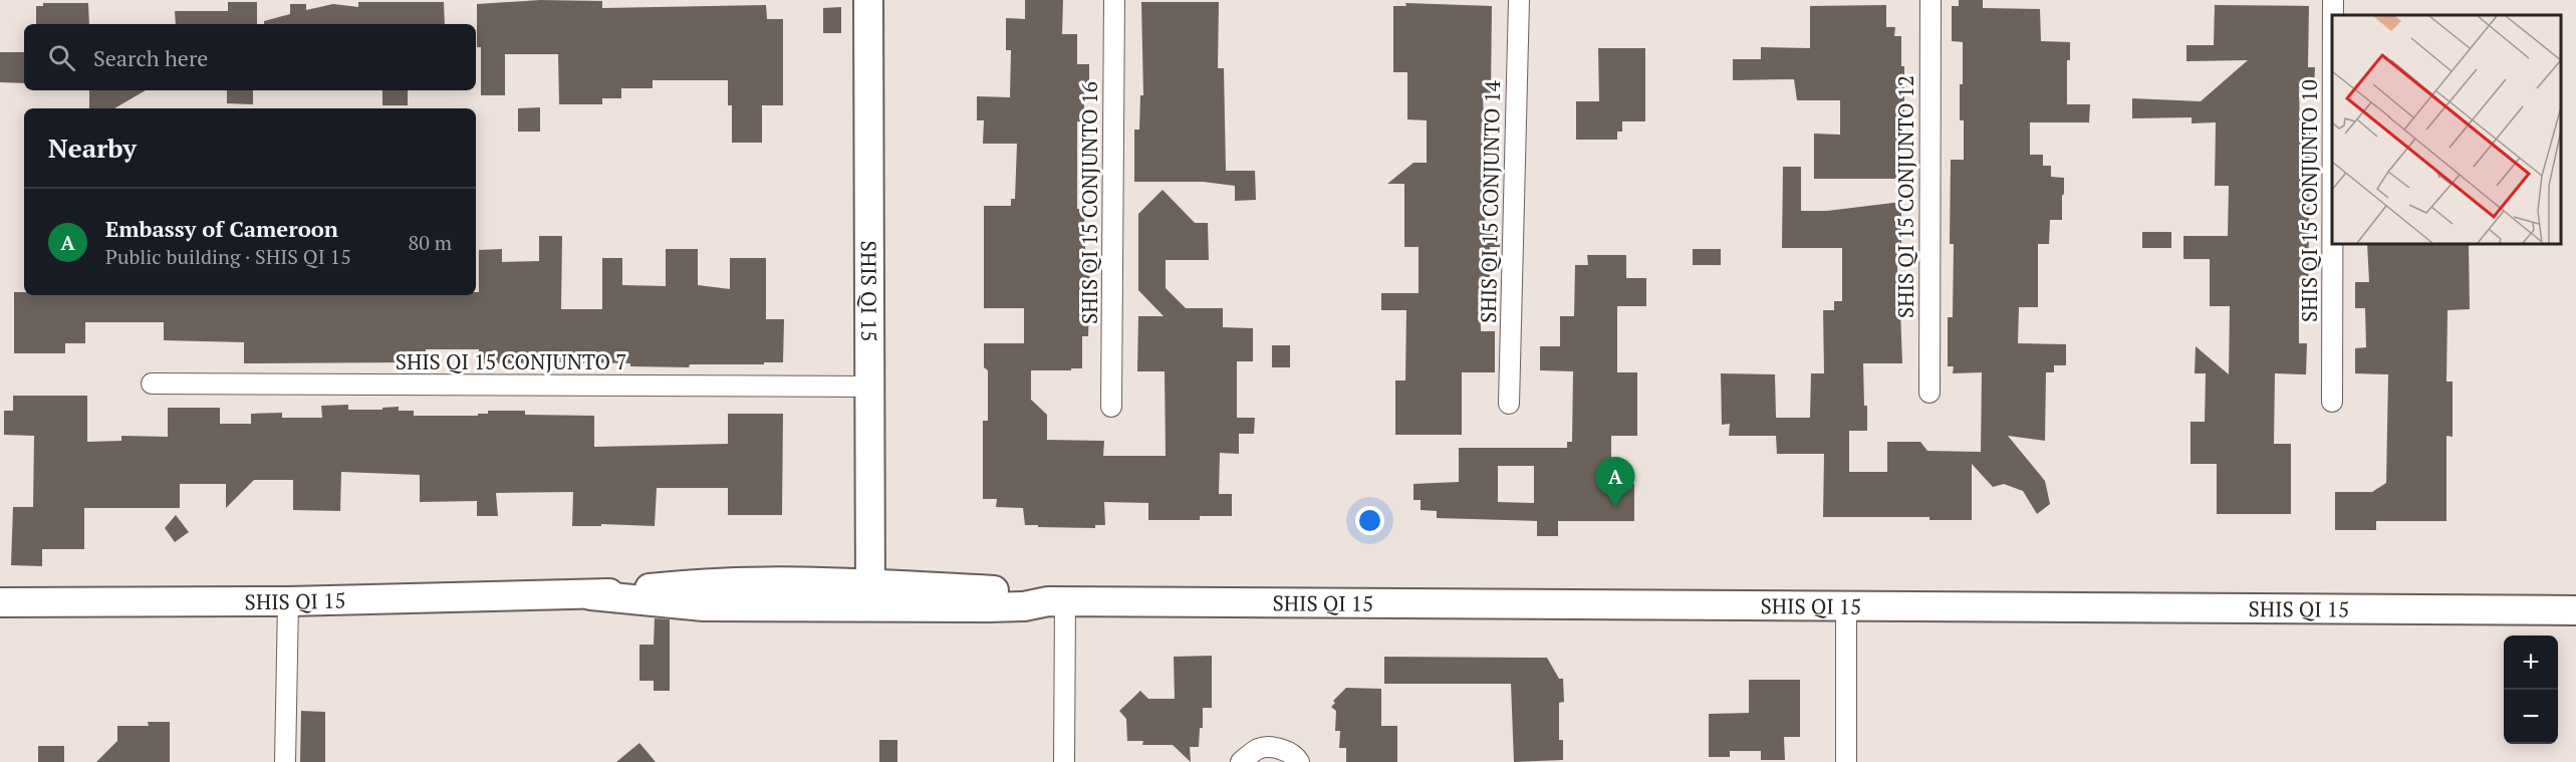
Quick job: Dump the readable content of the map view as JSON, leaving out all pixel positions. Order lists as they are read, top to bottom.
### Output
{
  "streets": {
    "street": [
      "SHIS QI 15 CONJUNTO 12",
      "SHIS QI 15 CONJUNTO 10",
      "SHIS QI 15 CONJUNTO 14",
      "SHIS QI 15 CONJUNTO 16",
      "SHIS QI 15",
      "SHIS QI 15 CONJUNTO 7"
    ]
  },
  "crossings": [
    ["SHIS QI 15", "SHIS QI 15 CONJUNTO 7"]
  ],
  "page": {
    "search": "Search here",
    "heading": "Nearby",
    "list": [
      {
        "mark": "A",
        "name": "Embassy of Cameroon",
        "note": "Public building · SHIS QI 15",
        "value": "80 m"
      }
    ],
    "pins": "A",
    "map_buttons": ["+", "−"]
  }
}
